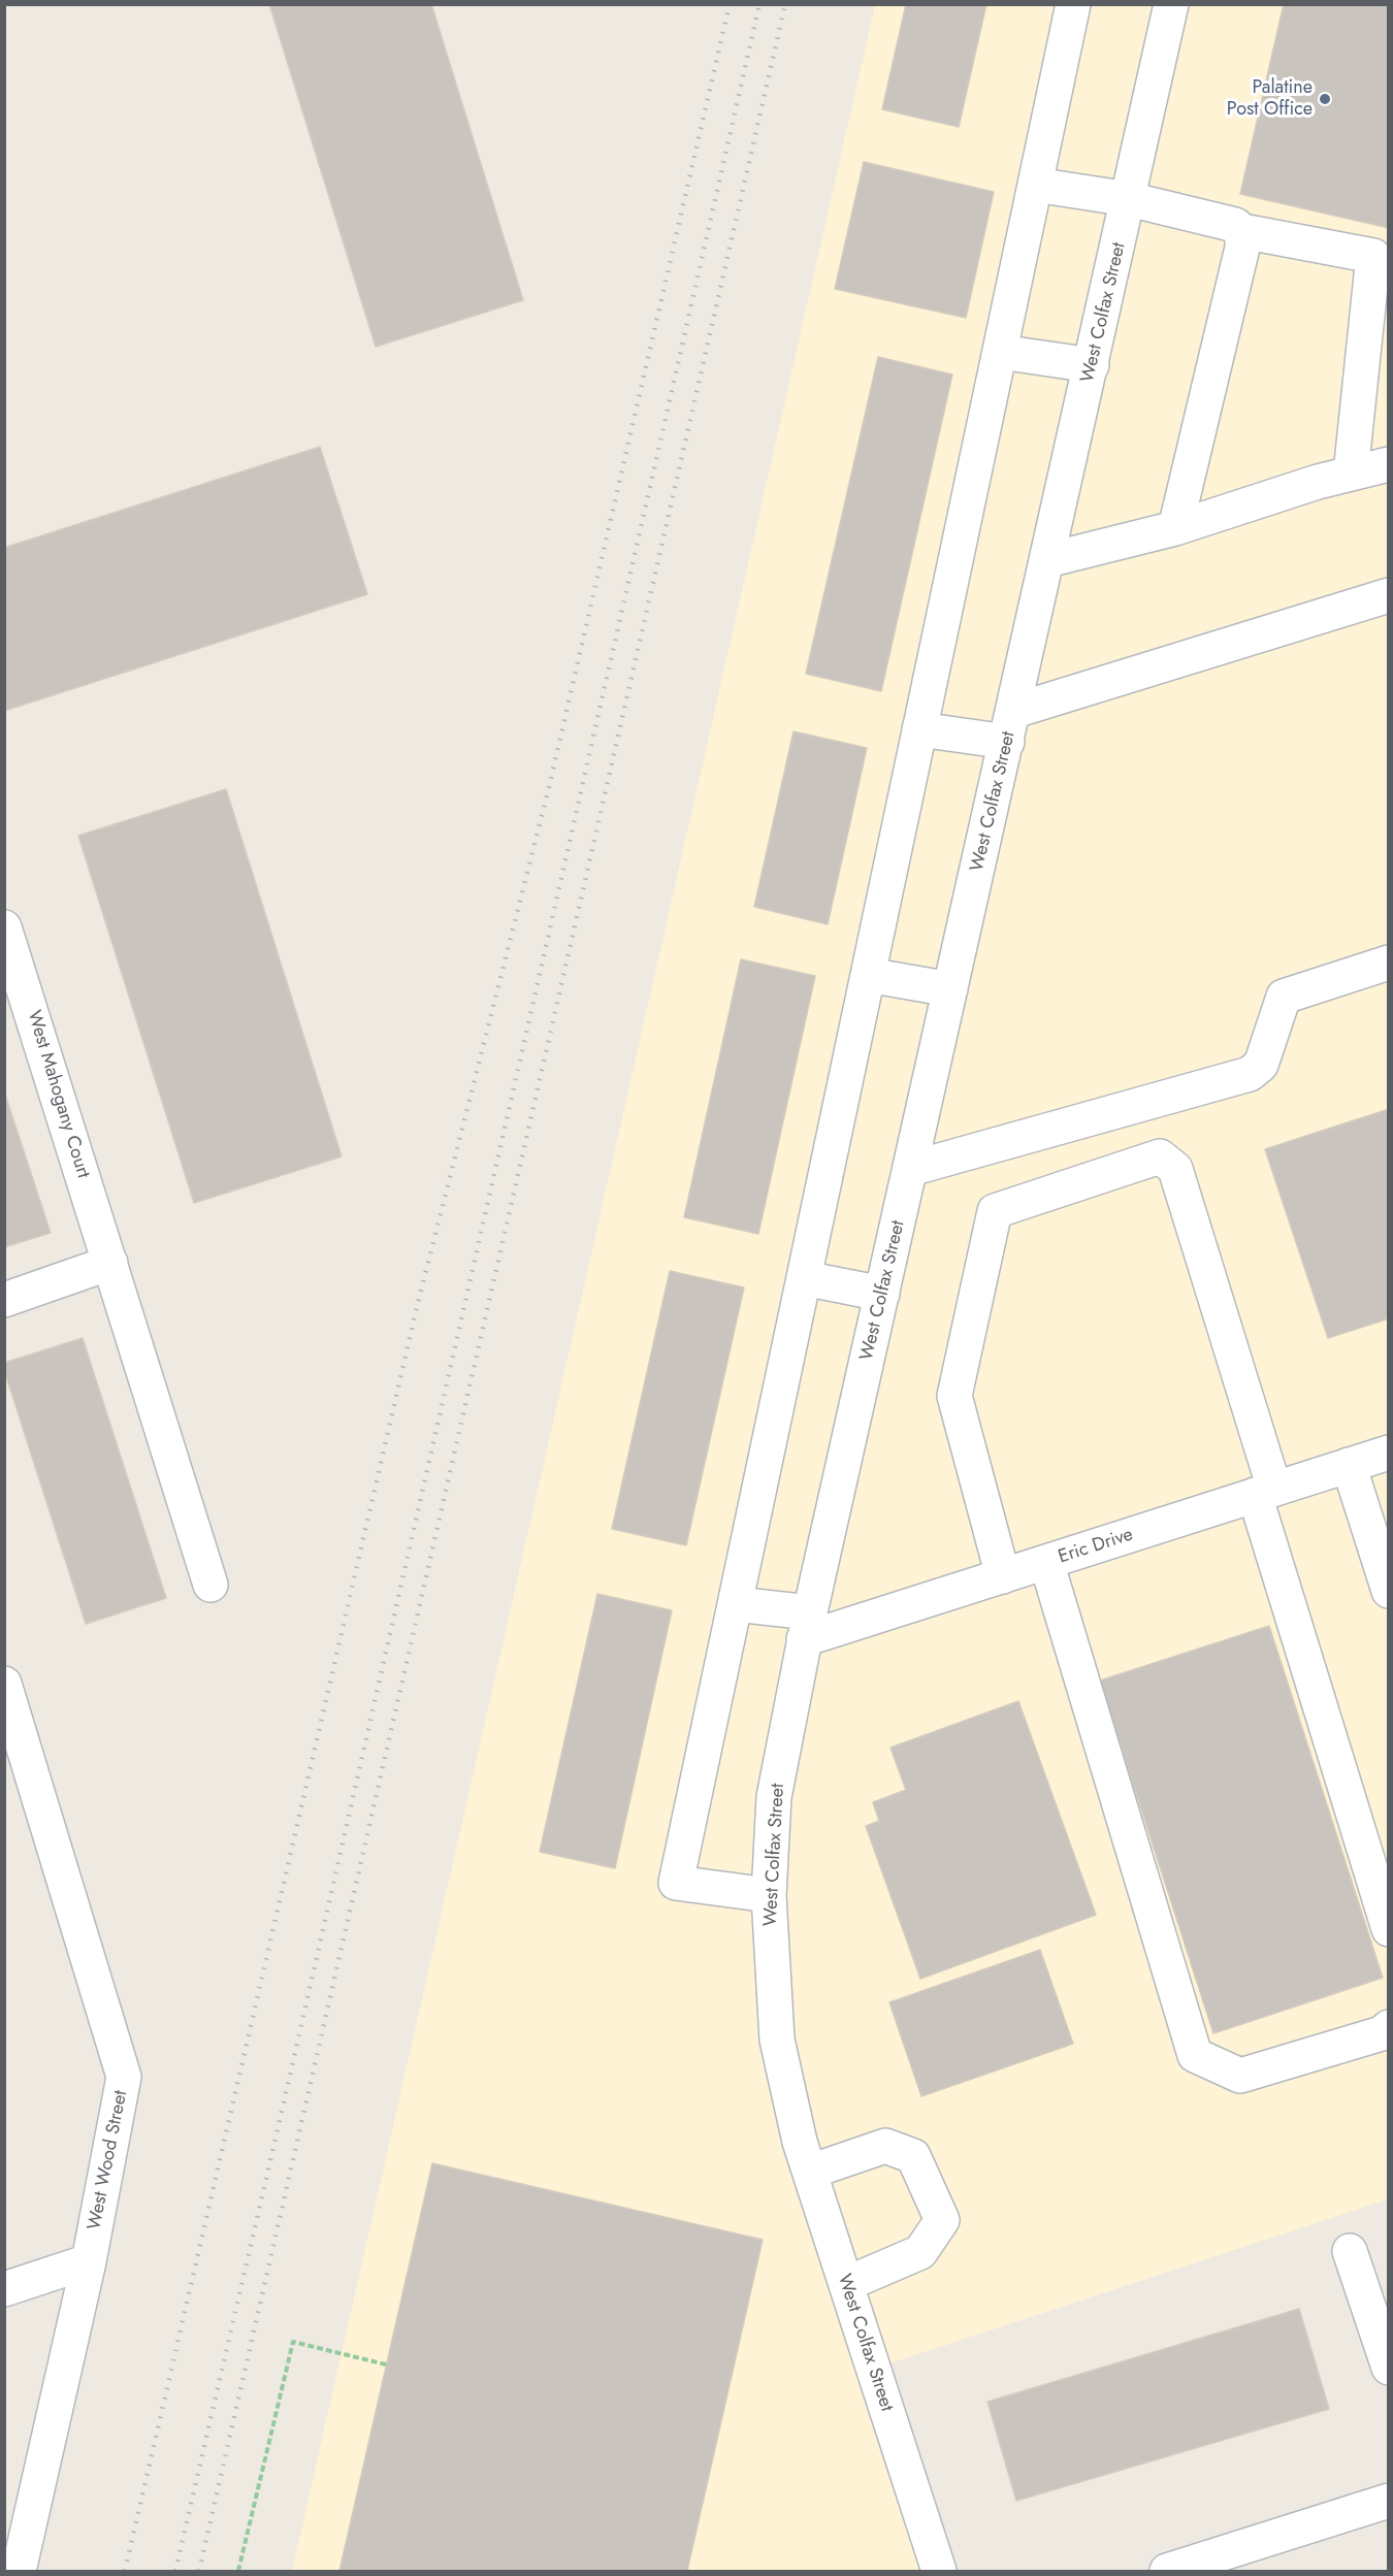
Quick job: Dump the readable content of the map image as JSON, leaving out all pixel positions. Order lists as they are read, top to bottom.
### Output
{
  "streets": {
    "street": [
      "West Colfax Street",
      "West Mahogany Court",
      "Eric Drive",
      "West Wood Street"
    ]
  },
  "crossings": [
    ["West Colfax Street", "Eric Drive"]
  ],
  "places": ["Palatine Post Office"]
}
